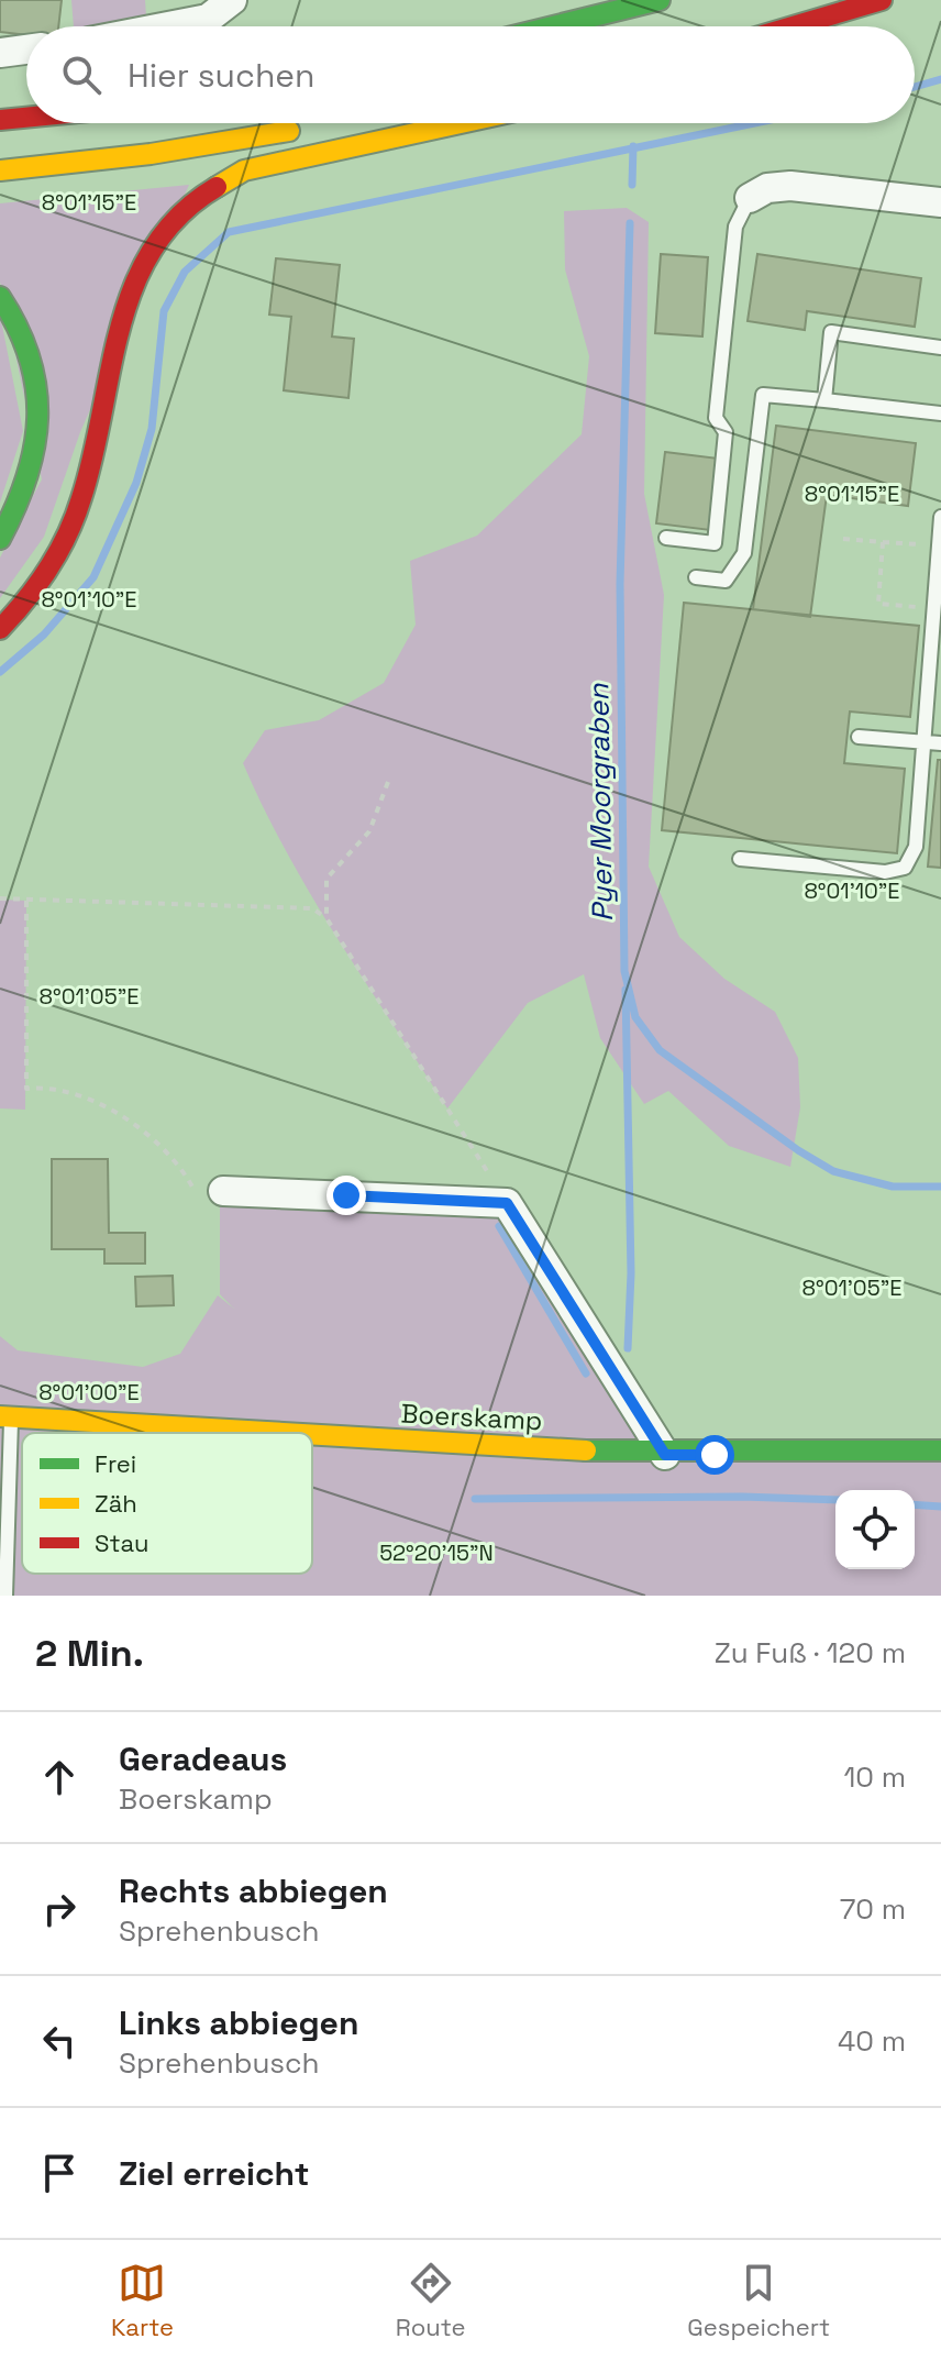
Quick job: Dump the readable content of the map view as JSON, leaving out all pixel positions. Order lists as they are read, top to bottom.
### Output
{
  "streets": {
    "main road": ["Boerskamp"]
  },
  "water": ["Pyer Moorgraben"],
  "legend": ["Frei", "Zäh", "Stau"],
  "page": {
    "search": "Hier suchen",
    "heading": ["2 Min.", "Zu Fuß · 120 m"],
    "list": [
      ["Geradeaus", "Boerskamp", "10 m"],
      ["Rechts abbiegen", "Sprehenbusch", "70 m"],
      ["Links abbiegen", "Sprehenbusch", "40 m"],
      "Ziel erreicht"
    ],
    "nav": ["Karte", "Route", "Gespeichert"]
  },
  "coordinates": [
    "8°01'15\"E",
    "8°01'10\"E",
    "8°01'05\"E",
    "8°01'00\"E",
    "52°20'15\"N"
  ]
}
